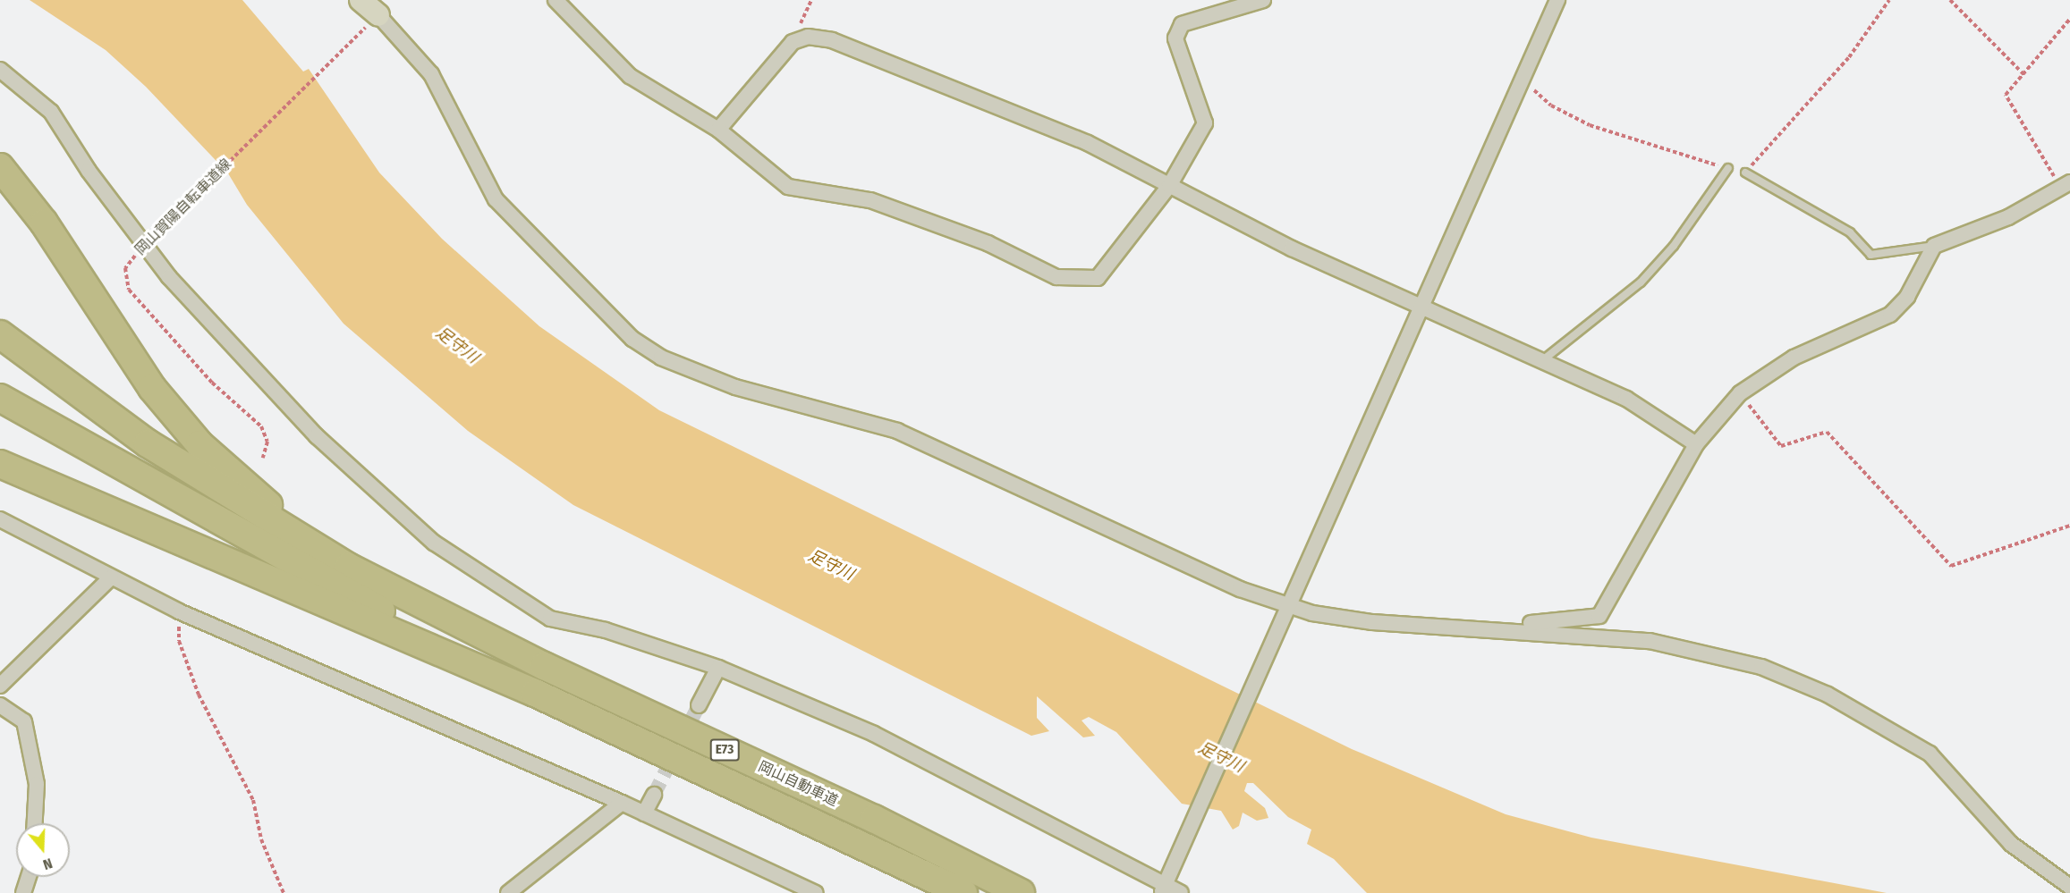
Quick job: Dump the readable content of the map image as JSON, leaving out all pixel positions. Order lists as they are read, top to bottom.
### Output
{
  "streets": {
    "highway": ["E73", "岡山自動車道"],
    "path": ["岡山賀陽自転車道線"]
  },
  "water": ["足守川"],
  "north": "bottom"
}
